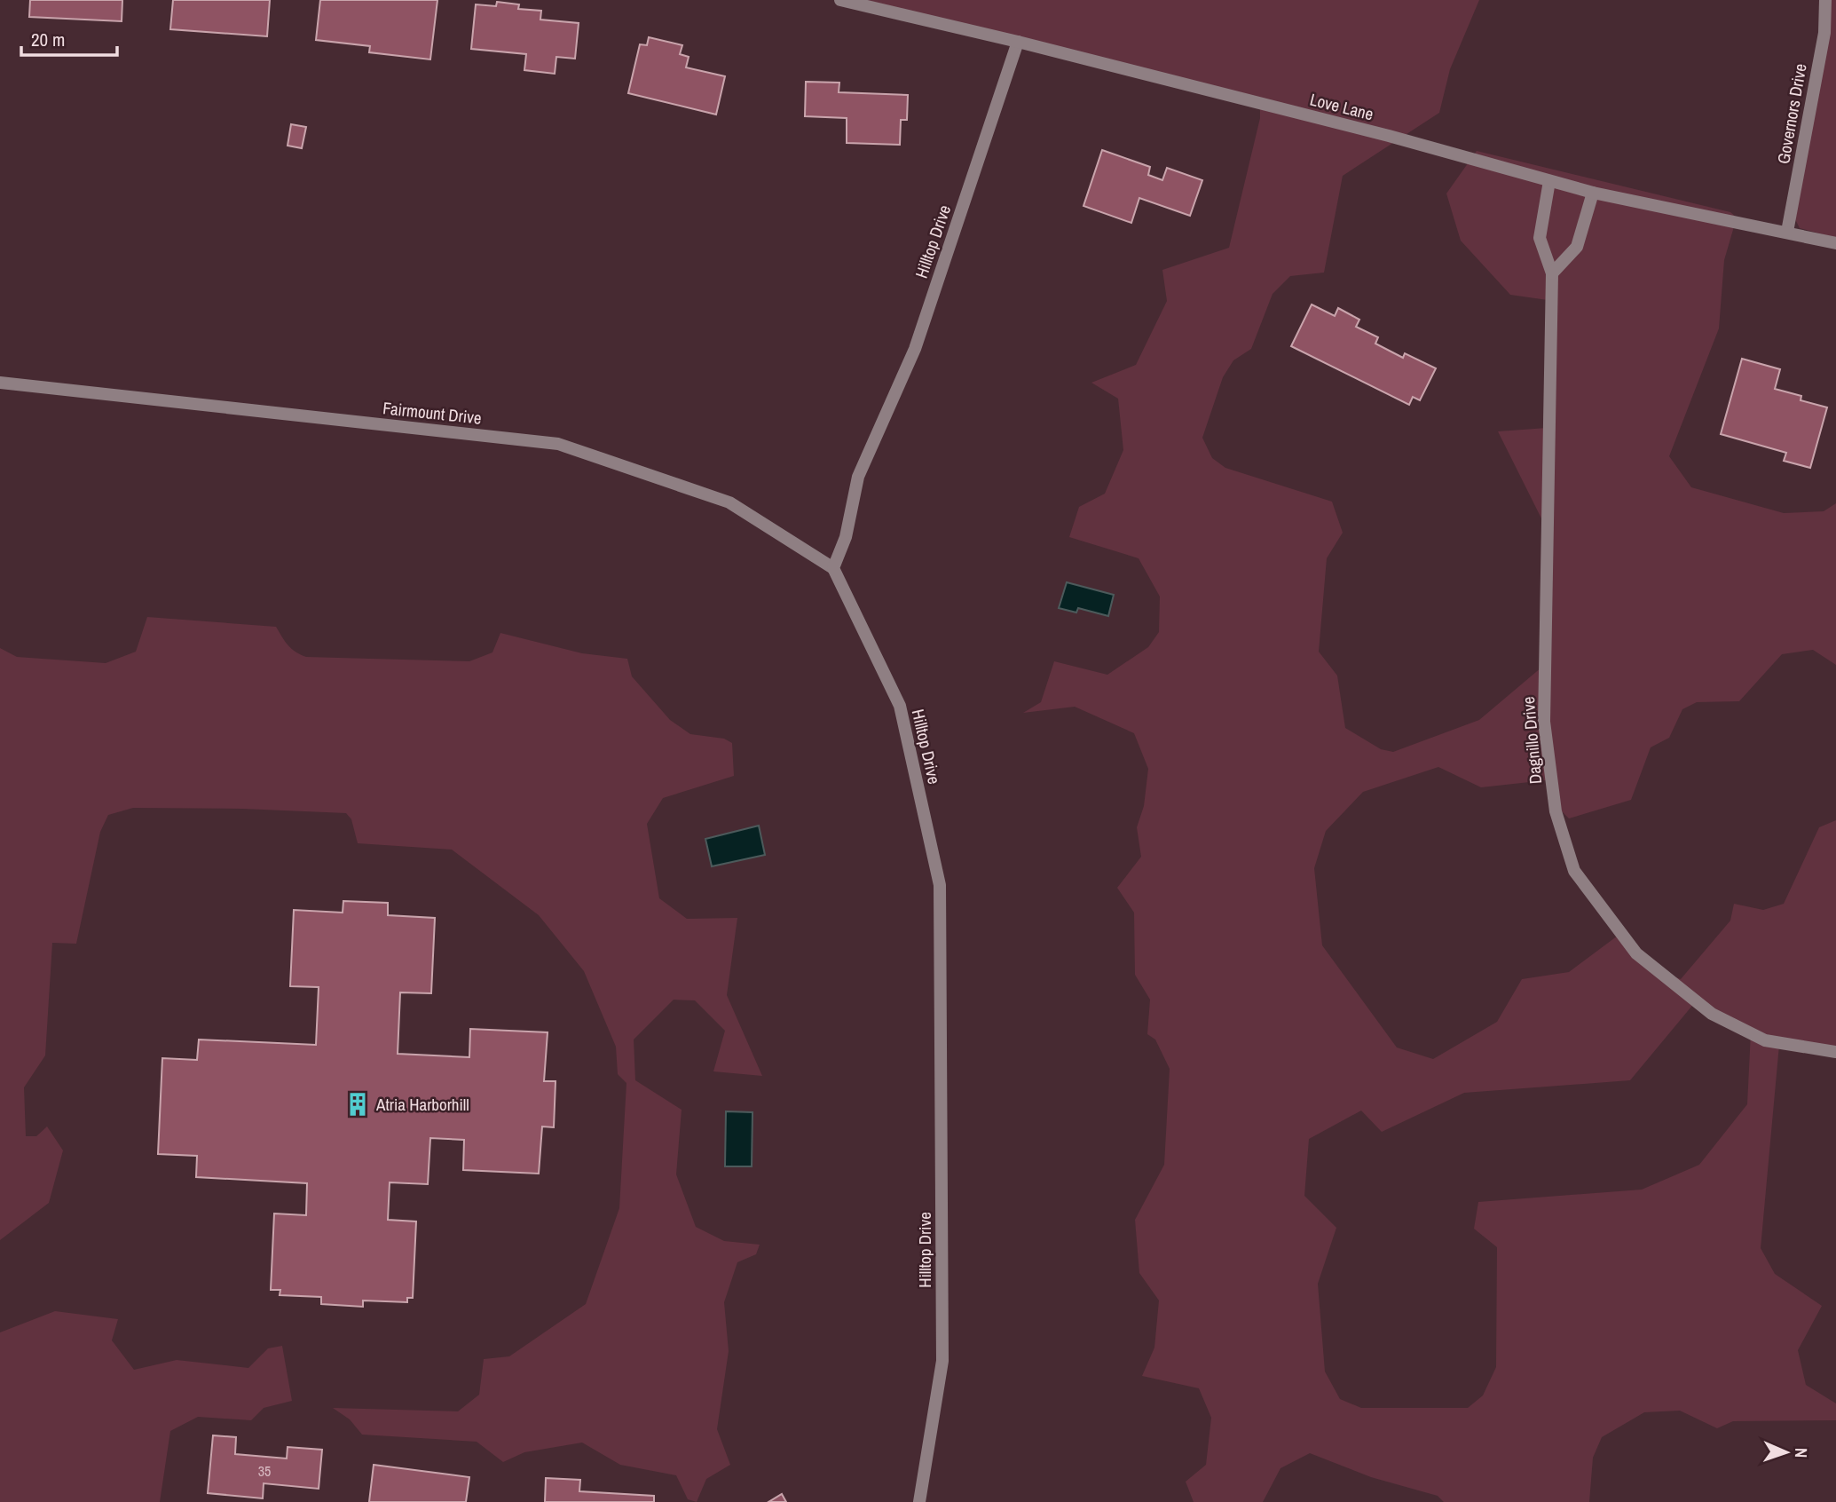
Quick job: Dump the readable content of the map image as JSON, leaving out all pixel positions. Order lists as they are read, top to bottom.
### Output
{
  "streets": {
    "street": [
      "Love Lane",
      "Governors Drive",
      "Hilltop Drive",
      "Fairmount Drive",
      "Dagnillo Drive"
    ]
  },
  "crossings": [
    ["Love Lane", "Governors Drive"],
    ["Love Lane", "Hilltop Drive"],
    ["Love Lane", "Dagnillo Drive"],
    ["Hilltop Drive", "Fairmount Drive"]
  ],
  "places": {
    "building": ["Atria Harborhill"]
  },
  "house_numbers": ["35"],
  "scale_bar": "20 m",
  "north": "right"
}
